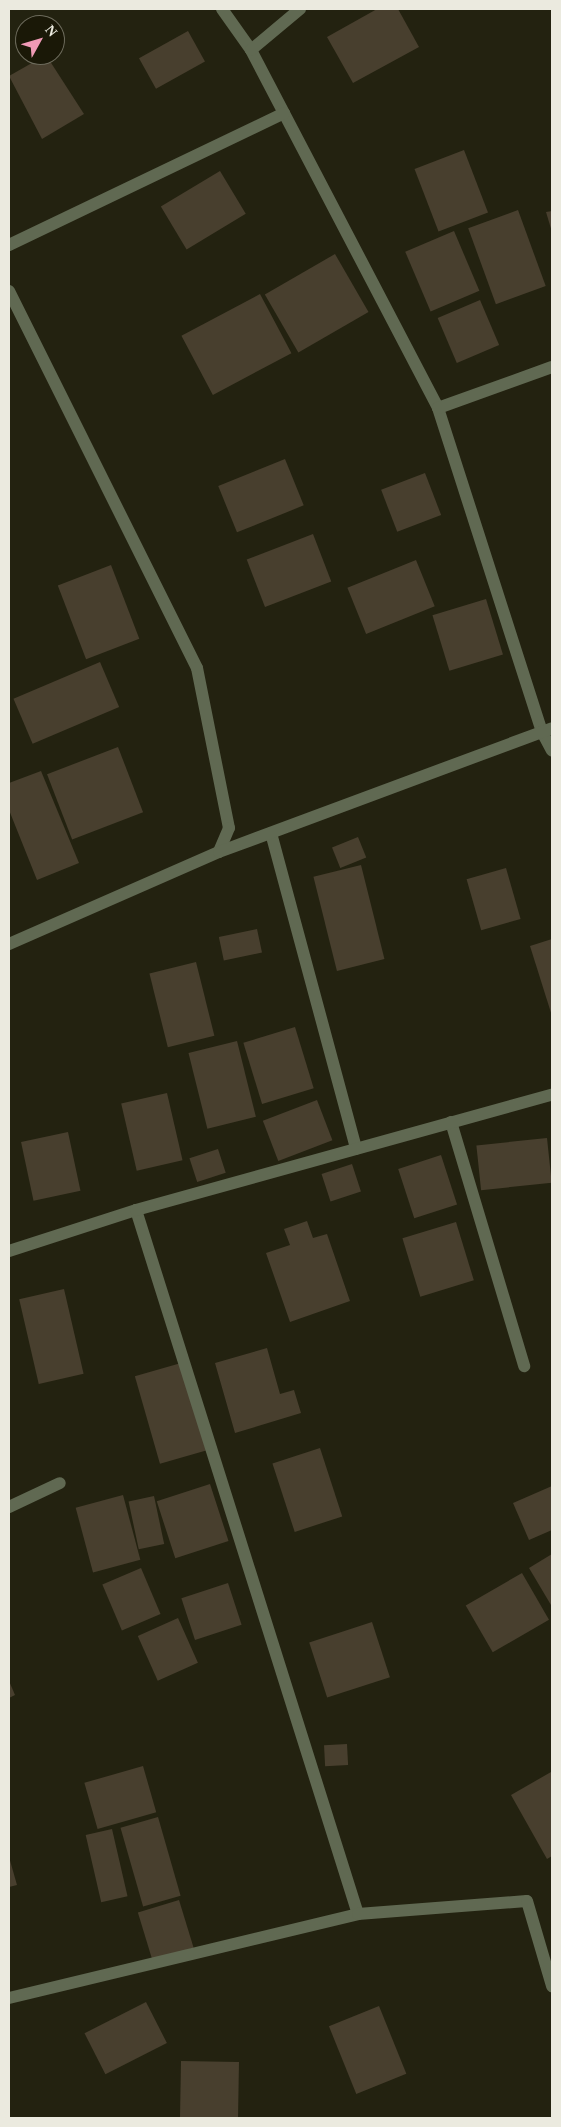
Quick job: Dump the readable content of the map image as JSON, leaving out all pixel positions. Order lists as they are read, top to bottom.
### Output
{
  "north": "top right"
}
